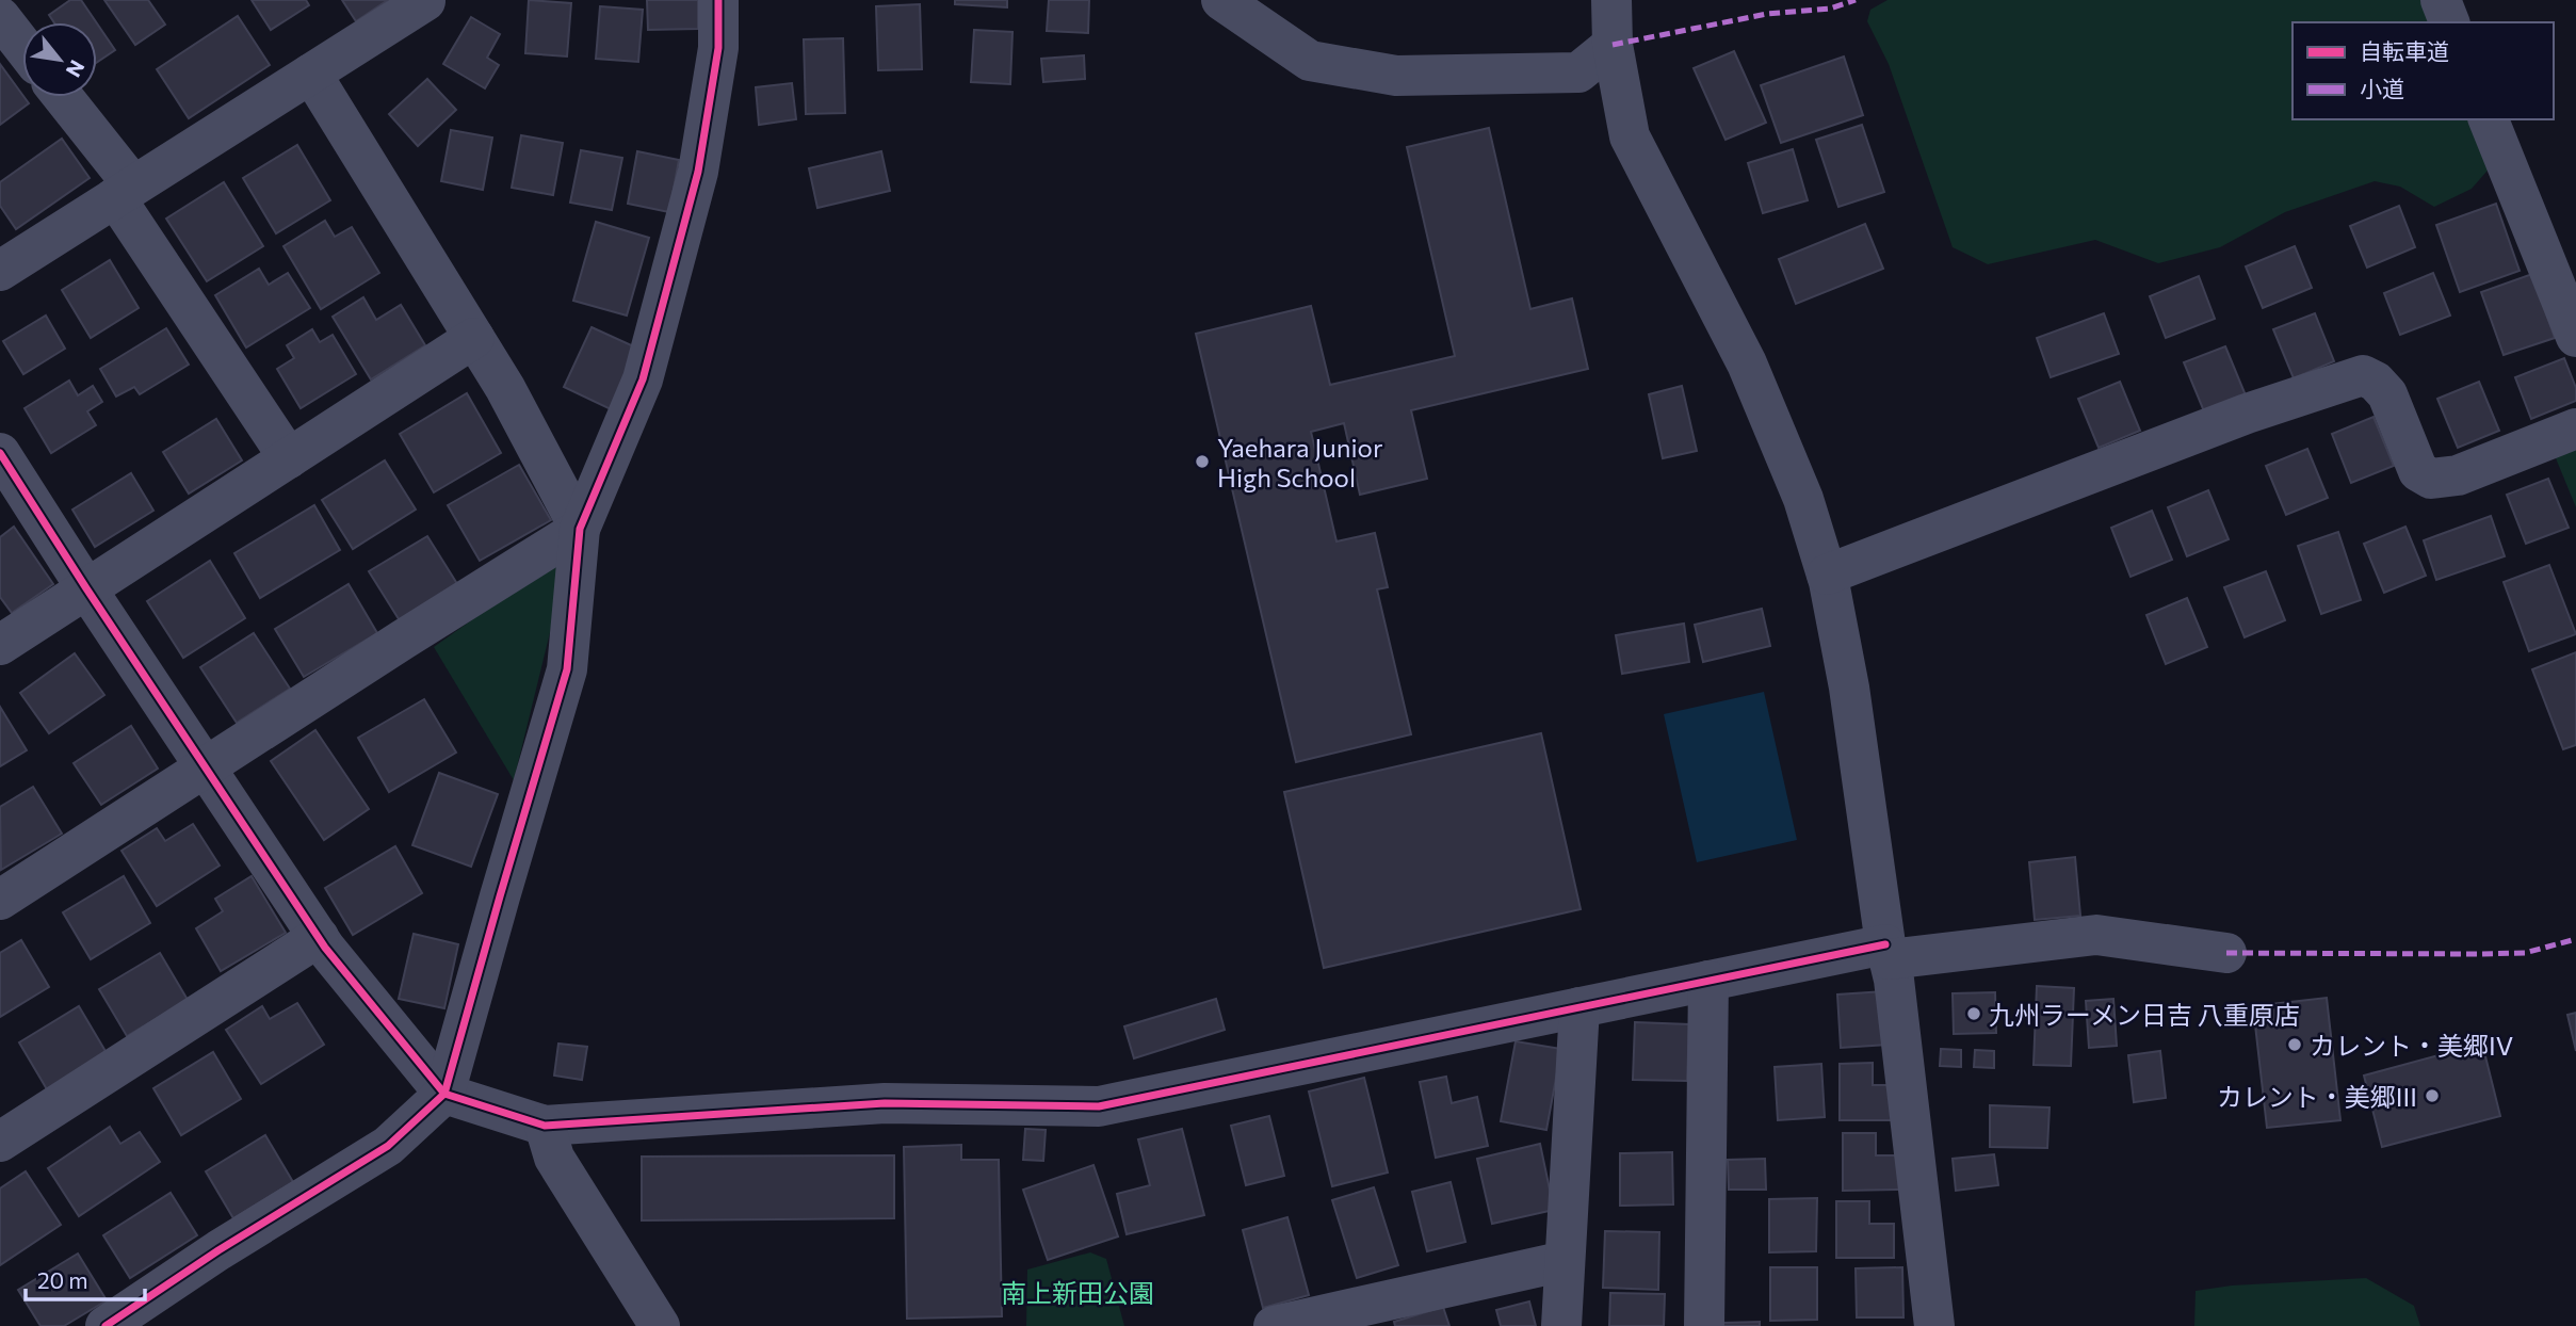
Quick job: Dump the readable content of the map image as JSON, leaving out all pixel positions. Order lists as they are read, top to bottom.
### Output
{
  "parks": ["南上新田公園"],
  "places": [
    "Yaehara Junior High School",
    "九州ラーメン日吉 八重原店",
    "カレント・美郷IV",
    "カレント・美郷III"
  ],
  "legend": ["自転車道", "小道"],
  "scale_bar": "20 m",
  "north": "bottom right"
}
